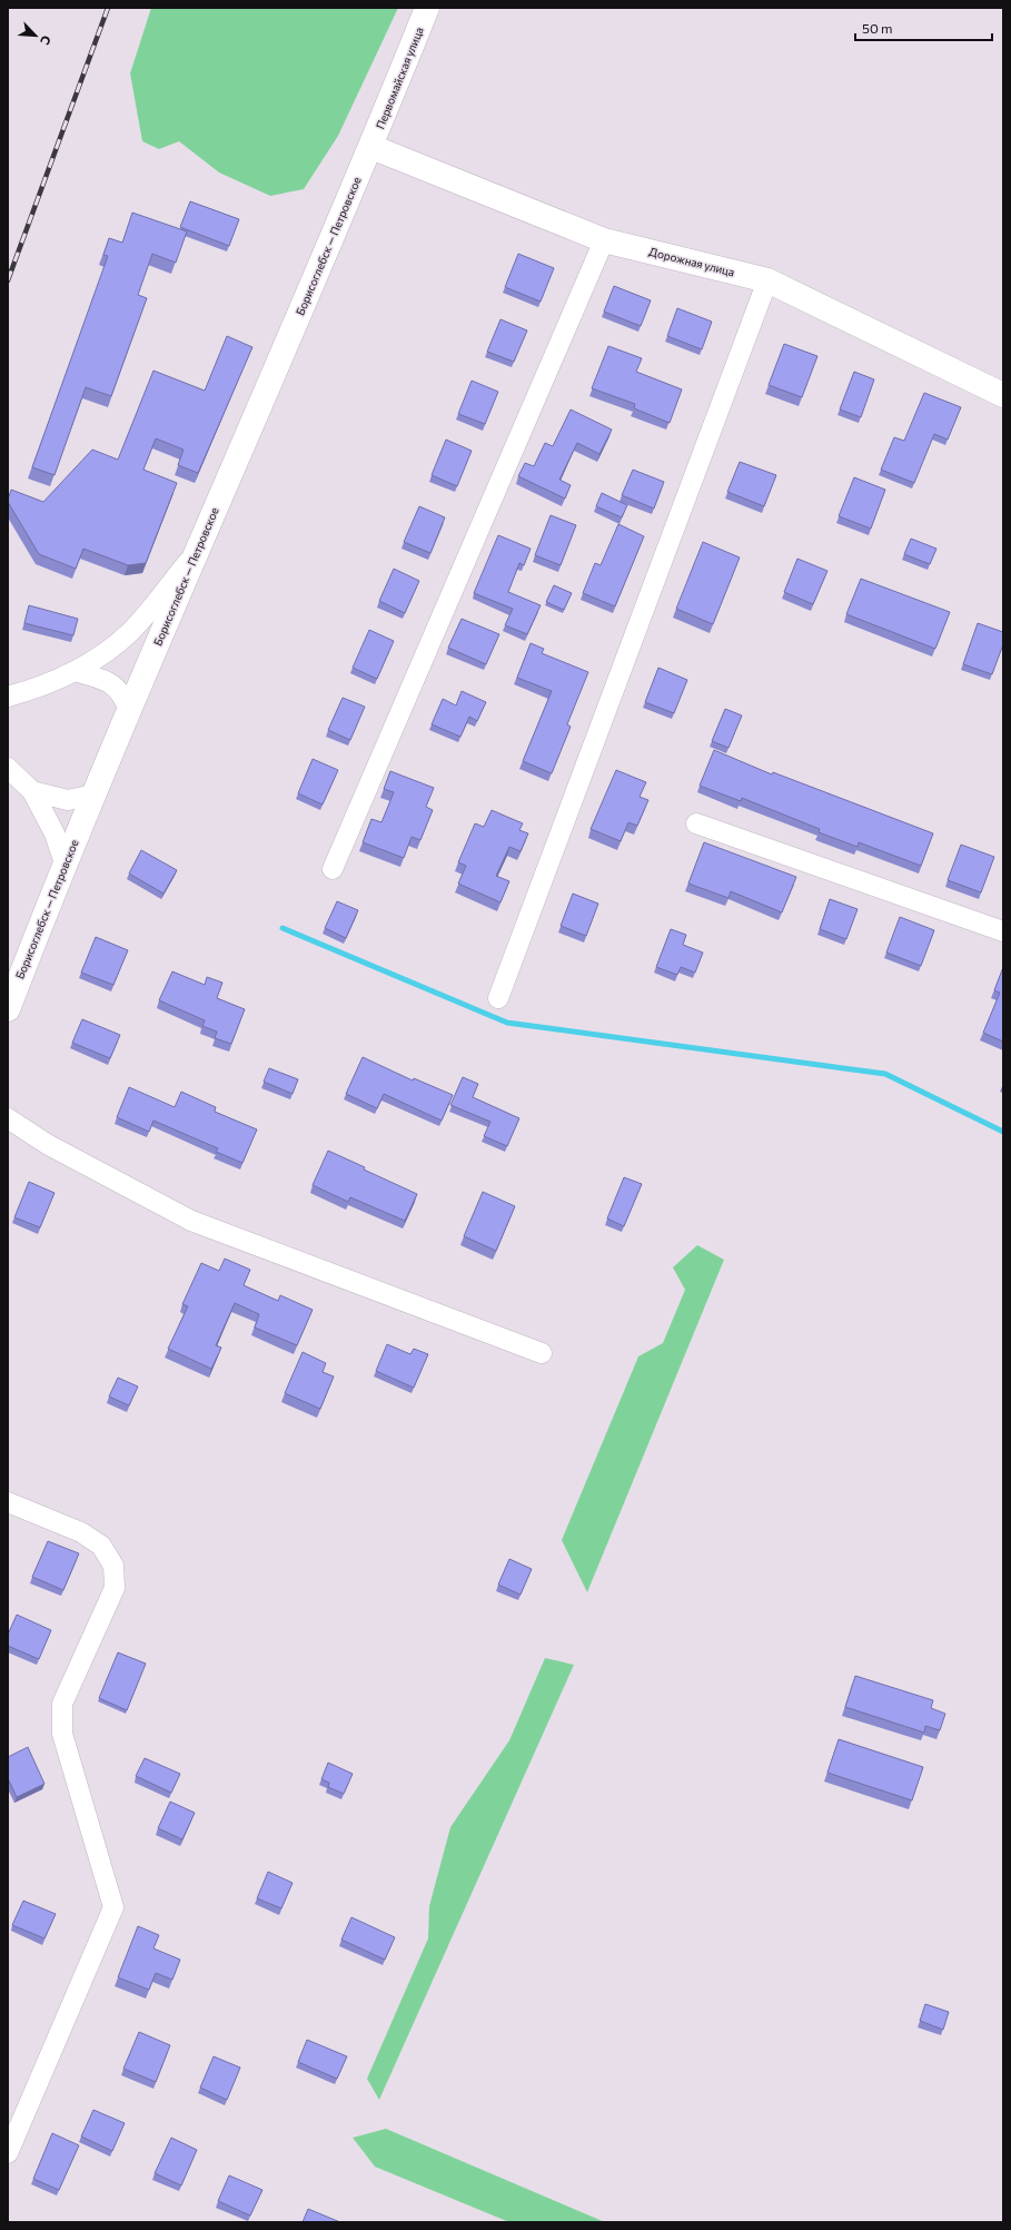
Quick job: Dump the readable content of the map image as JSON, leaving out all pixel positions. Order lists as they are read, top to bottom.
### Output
{
  "streets": {
    "street": ["Первомайская улица", "Борисоглебск — Петровское", "Дорожная улица"]
  },
  "crossings": [
    ["Первомайская улица", "Борисоглебск — Петровское"],
    ["Первомайская улица", "Дорожная улица"],
    ["Борисоглебск — Петровское", "Дорожная улица"]
  ],
  "scale_bar": "50 m",
  "north": "bottom right"
}
